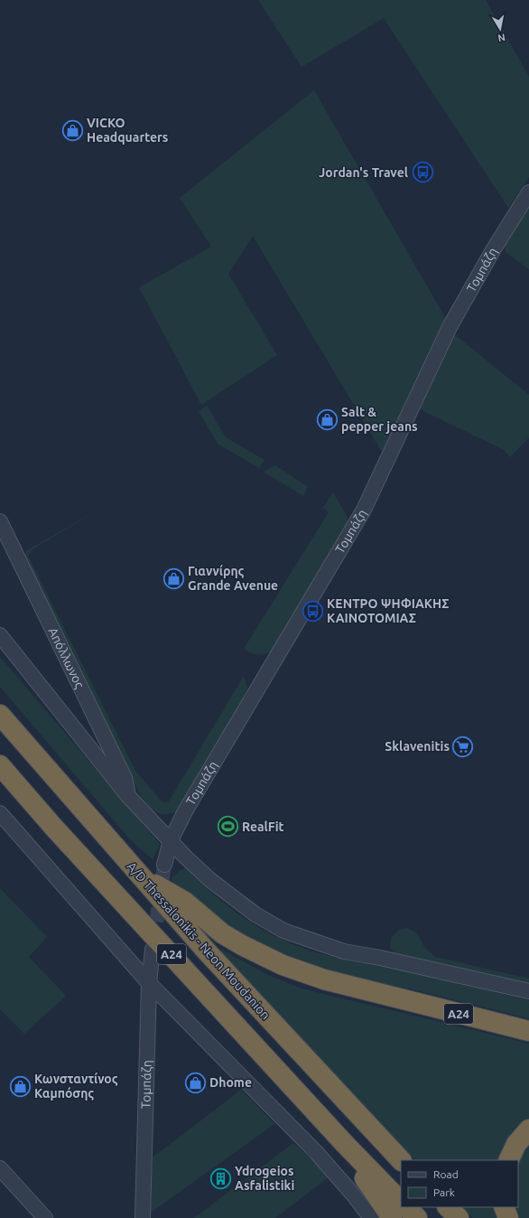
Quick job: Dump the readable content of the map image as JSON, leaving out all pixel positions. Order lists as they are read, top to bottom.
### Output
{
  "streets": {
    "highway": ["A/D Thessalonikis - Neon Moudanion", "Α24"],
    "street": ["Τομπάζη", "Απόλλωνος"]
  },
  "crossings": [
    ["A/D Thessalonikis - Neon Moudanion", "Α24"]
  ],
  "places": {
    "shop": [
      "VICKO Headquarters",
      "Salt & pepper jeans",
      "Γιαννίρης Grande Avenue",
      "Dhome",
      "Κωνσταντίνος Καμπόσης"
    ],
    "bus stop": ["Jordan's Travel", "ΚΕΝΤΡΟ ΨΗΦΙΑΚΗΣ ΚΑΙΝΟΤΟΜΙΑΣ"],
    "supermarket": ["Sklavenitis"],
    "sports": ["RealFit"],
    "building": ["Ydrogeios Asfalistiki"]
  },
  "legend": ["Road", "Park"],
  "north": "bottom"
}
